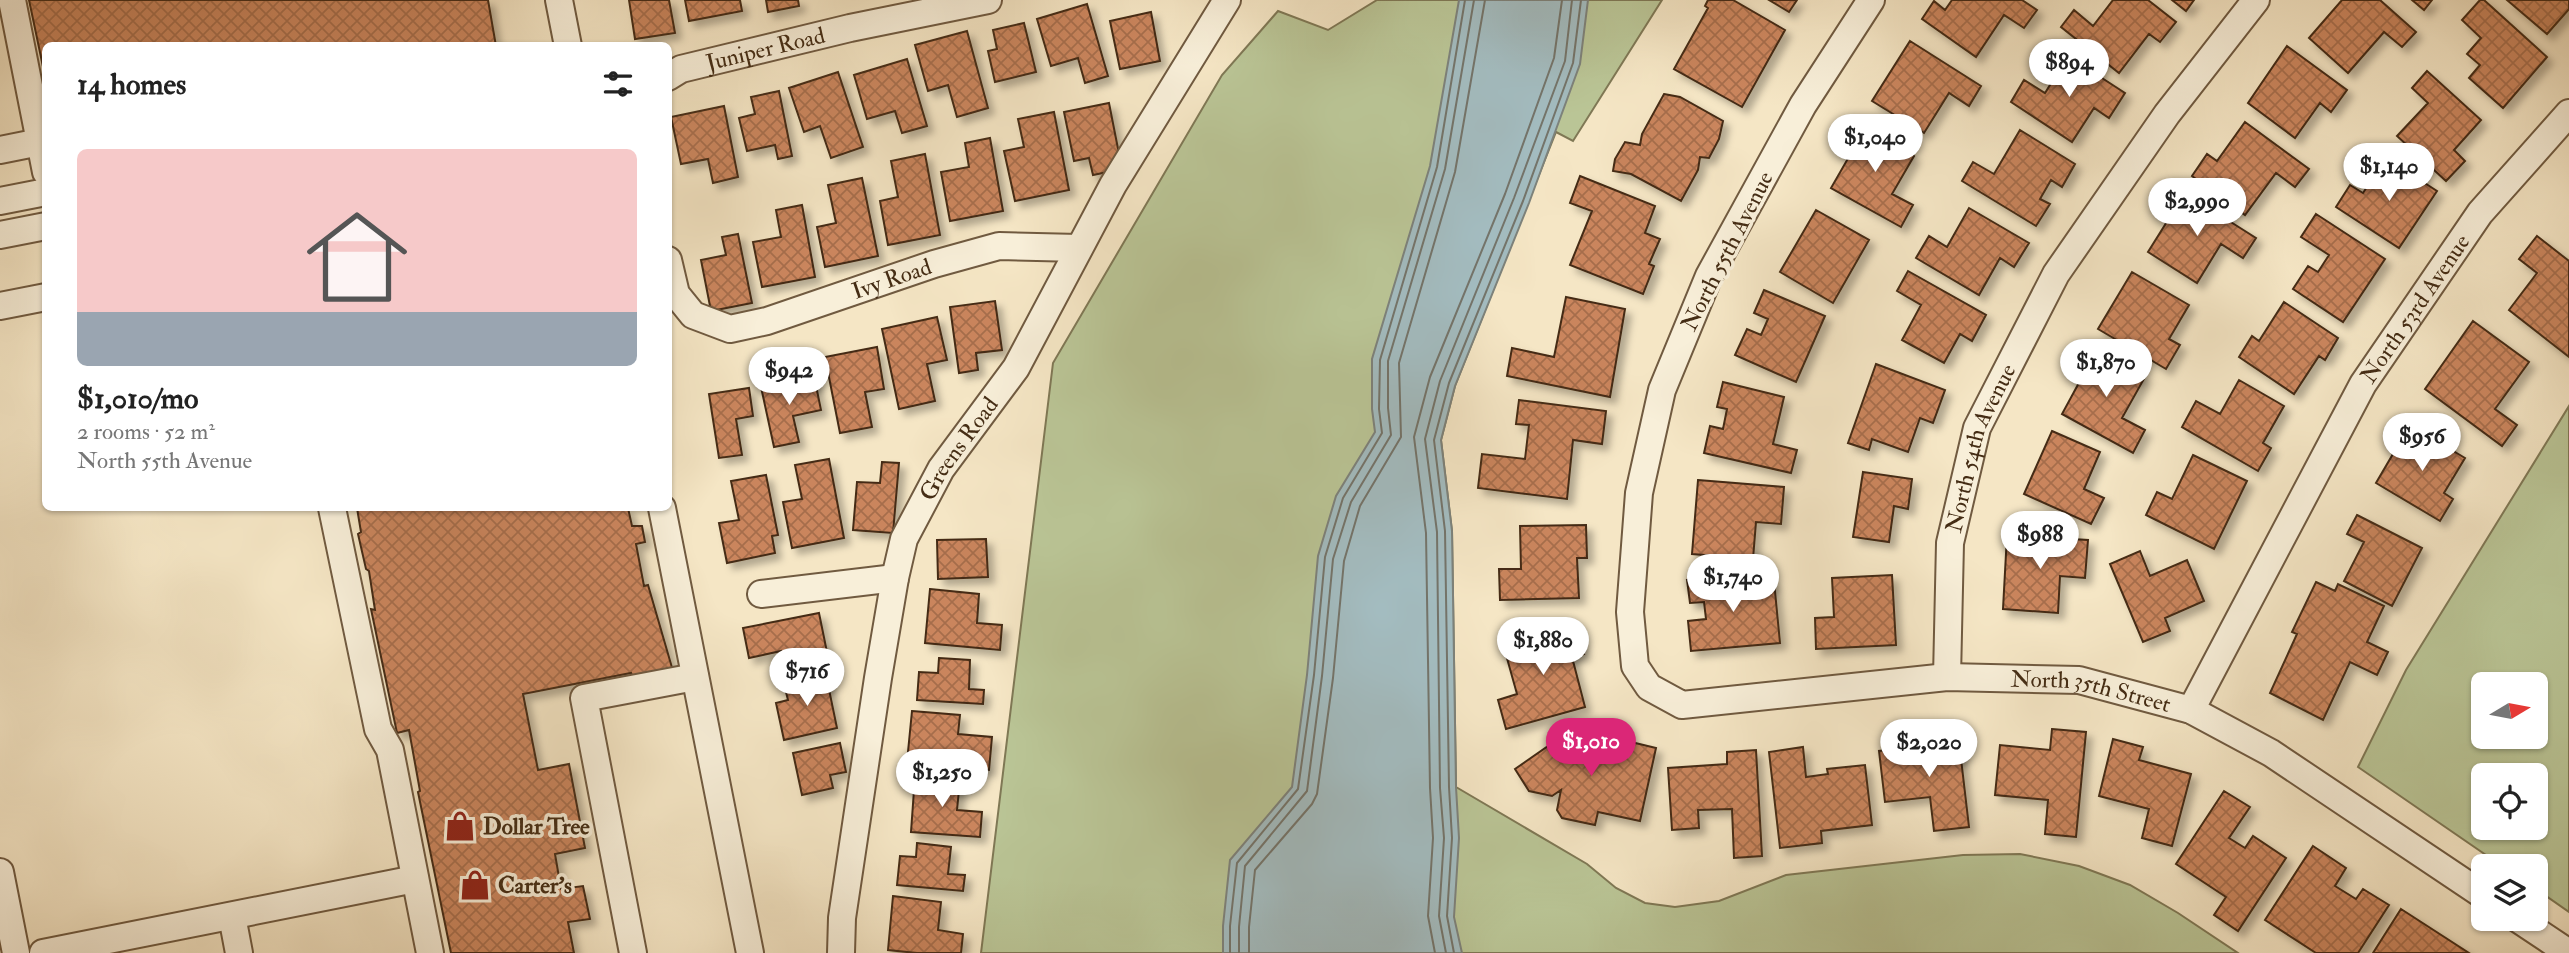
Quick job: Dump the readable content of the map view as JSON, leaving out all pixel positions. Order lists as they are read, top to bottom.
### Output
{
  "streets": {
    "street": [
      "Juniper Road",
      "North 55th Avenue",
      "Ivy Road",
      "North 53rd Avenue",
      "North 54th Avenue",
      "Greens Road",
      "North 35th Street"
    ]
  },
  "crossings": [
    ["North 55th Avenue", "North 35th Street"],
    ["Ivy Road", "Greens Road"],
    ["North 53rd Avenue", "North 35th Street"],
    ["North 54th Avenue", "North 35th Street"]
  ],
  "places": {
    "shop": ["Dollar Tree", "Carter's"]
  },
  "north": "right",
  "page": {
    "price": [
      "$894",
      "$1,040",
      "$1,140",
      "$2,990",
      "$1,870",
      "$942",
      "$956",
      "$988",
      "$1,740",
      "$1,880",
      "$716",
      "$1,010",
      "$2,020",
      "$1,250"
    ],
    "heading": "14 homes",
    "list": [
      {
        "name": "$1,010/mo",
        "note": "2 rooms · 52 m² · North 55th Avenue"
      }
    ]
  }
}
